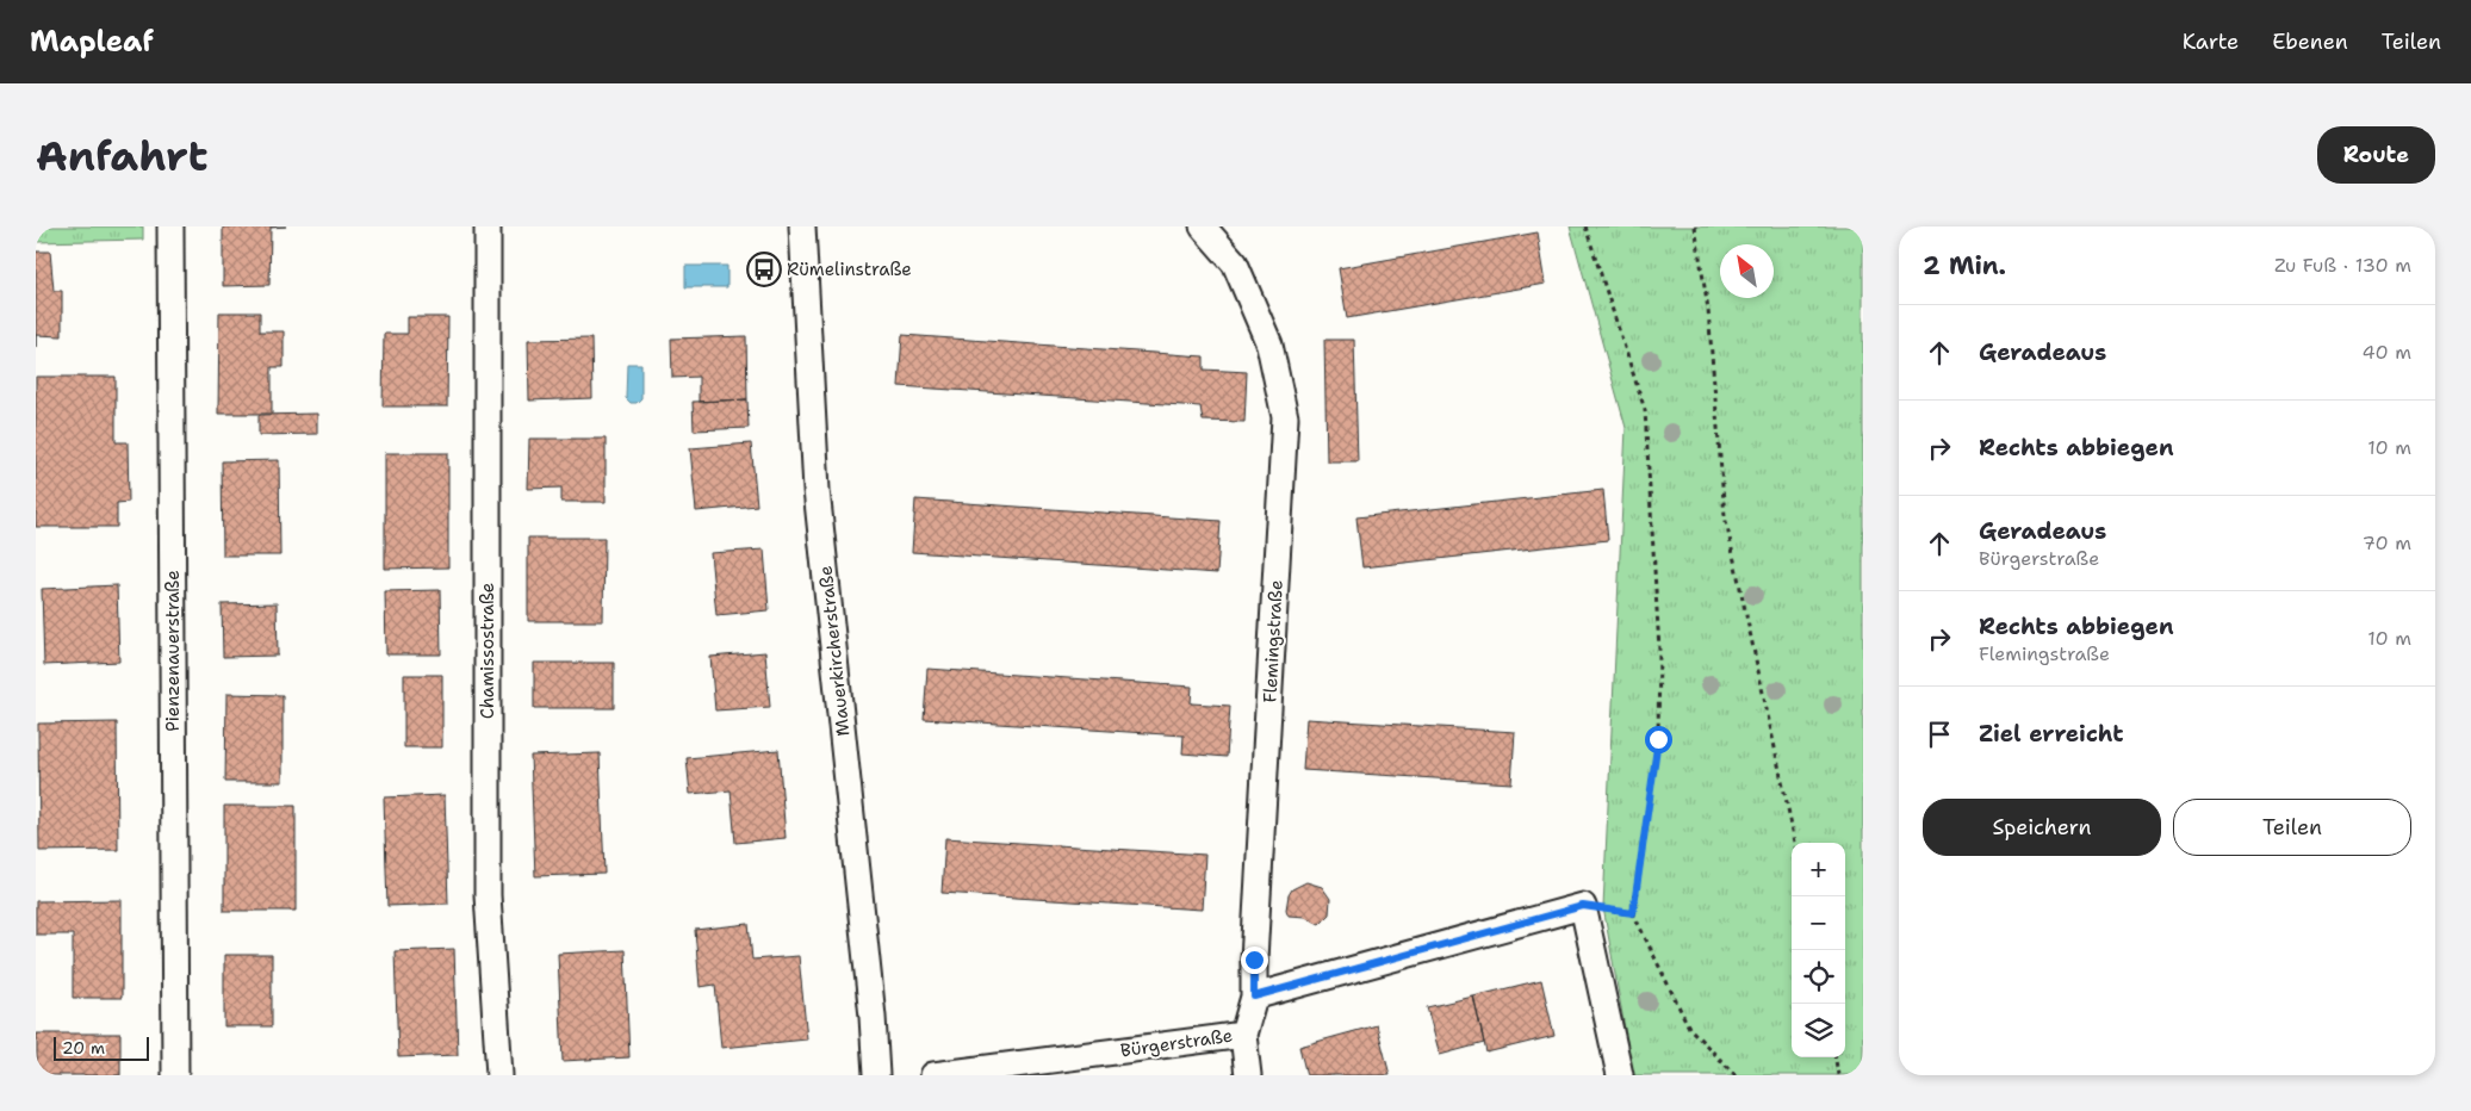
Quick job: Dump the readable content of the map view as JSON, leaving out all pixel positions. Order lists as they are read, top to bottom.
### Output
{
  "streets": {
    "street": [
      "Flemingstraße",
      "Pienzenauerstraße",
      "Chamissostraße",
      "Mauerkircherstraße",
      "Bürgerstraße"
    ]
  },
  "crossings": [
    ["Flemingstraße", "Bürgerstraße"]
  ],
  "places": {
    "bus stop": ["Rümelinstraße"]
  },
  "scale_bar": "20 m",
  "north": "top left",
  "page": {
    "header": "Mapleaf",
    "nav": ["Karte", "Ebenen", "Teilen"],
    "buttons": [
      "Route",
      ["Speichern", "Teilen"]
    ],
    "title": "Anfahrt",
    "heading": ["2 Min.", "Zu Fuß · 130 m"],
    "list": [
      ["Geradeaus", "40 m"],
      ["Rechts abbiegen", "10 m"],
      ["Geradeaus", "Bürgerstraße", "70 m"],
      ["Rechts abbiegen", "Flemingstraße", "10 m"],
      "Ziel erreicht"
    ],
    "map_buttons": ["+", "−"],
    "scale": "20 m"
  }
}
